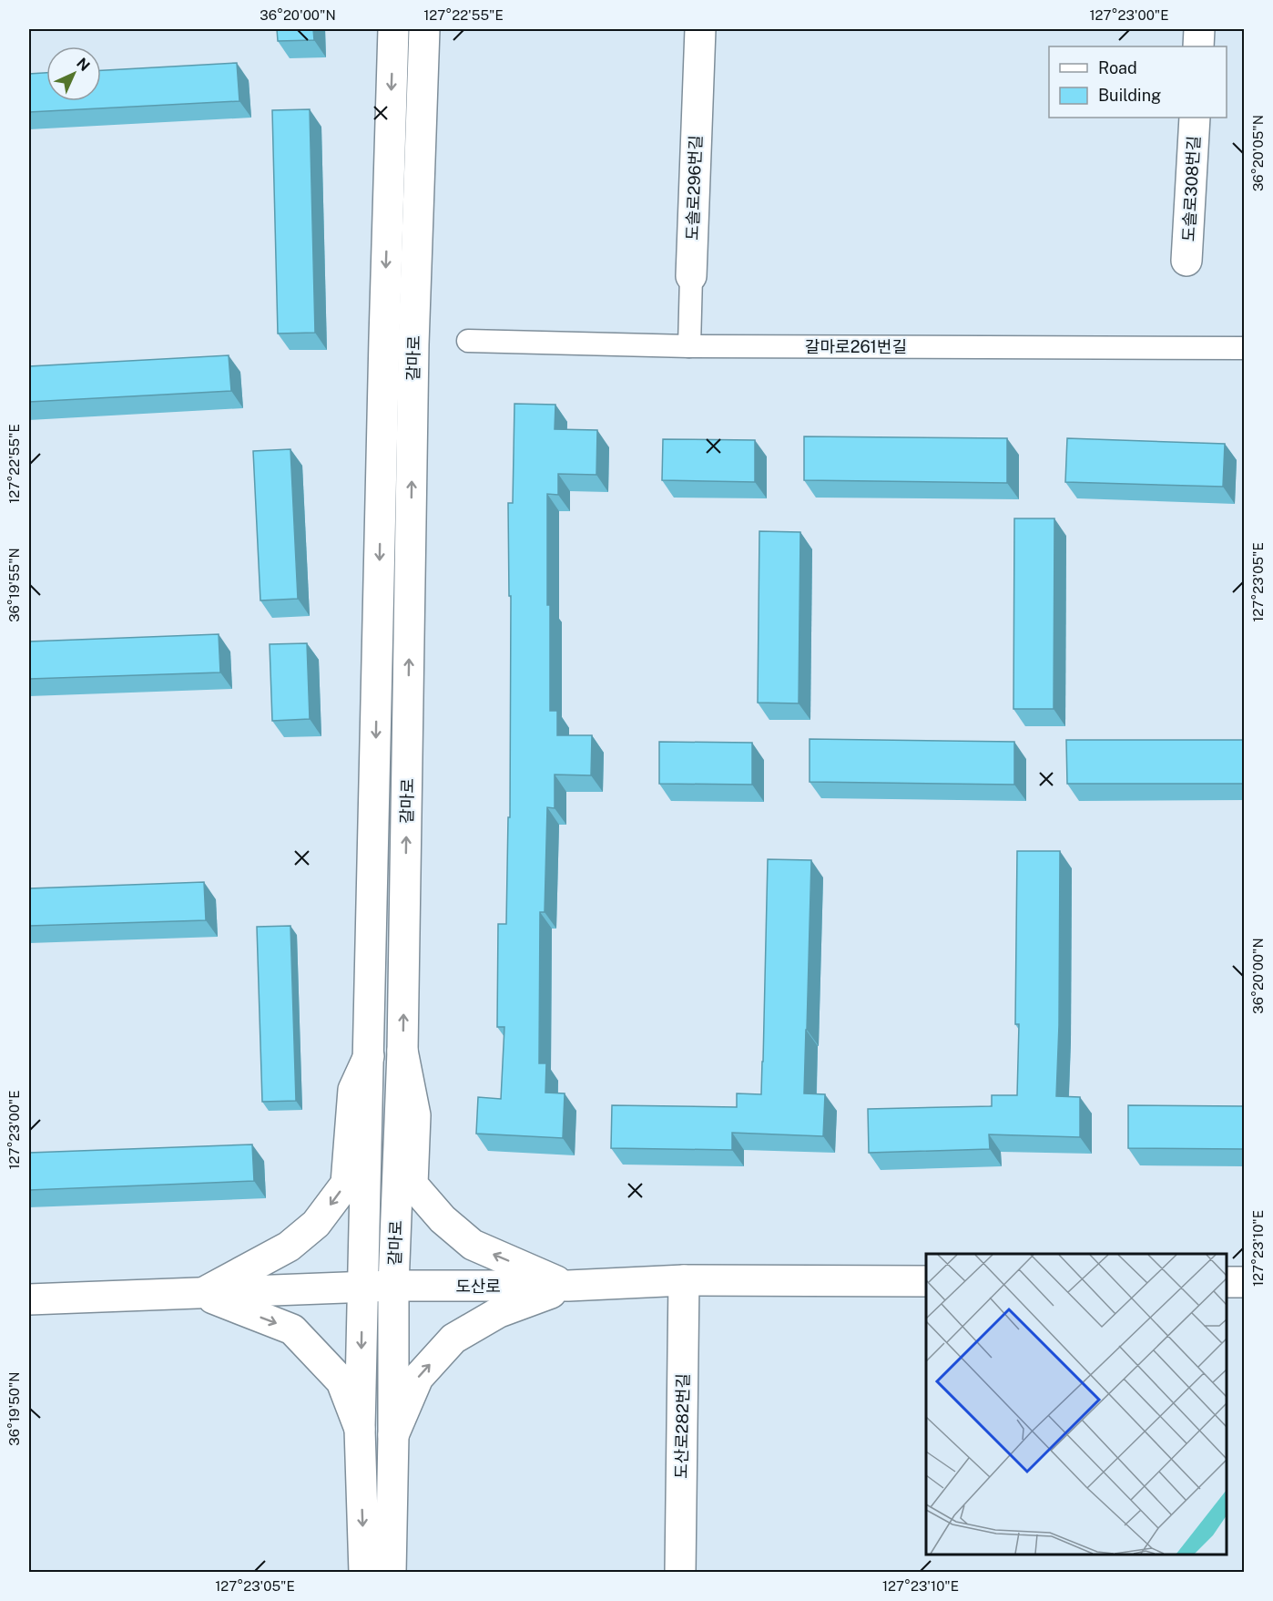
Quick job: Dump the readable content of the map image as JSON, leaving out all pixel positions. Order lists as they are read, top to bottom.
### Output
{
  "streets": {
    "main road": [
      "도솔로296번길",
      "도솔로308번길",
      "갈마로",
      "도산로",
      "도산로282번길"
    ],
    "street": ["갈마로261번길"]
  },
  "crossings": [
    ["도솔로296번길", "갈마로261번길"],
    ["갈마로", "도산로"],
    ["도산로", "도산로282번길"]
  ],
  "legend": ["Road", "Building"],
  "north": "top right",
  "coordinates": [
    "36°20'00\"N",
    "127°22'55\"E",
    "127°23'00\"E",
    "36°20'05\"N",
    "127°23'05\"E",
    "36°19'55\"N",
    "127°23'10\"E",
    "36°19'50\"N"
  ]
}
